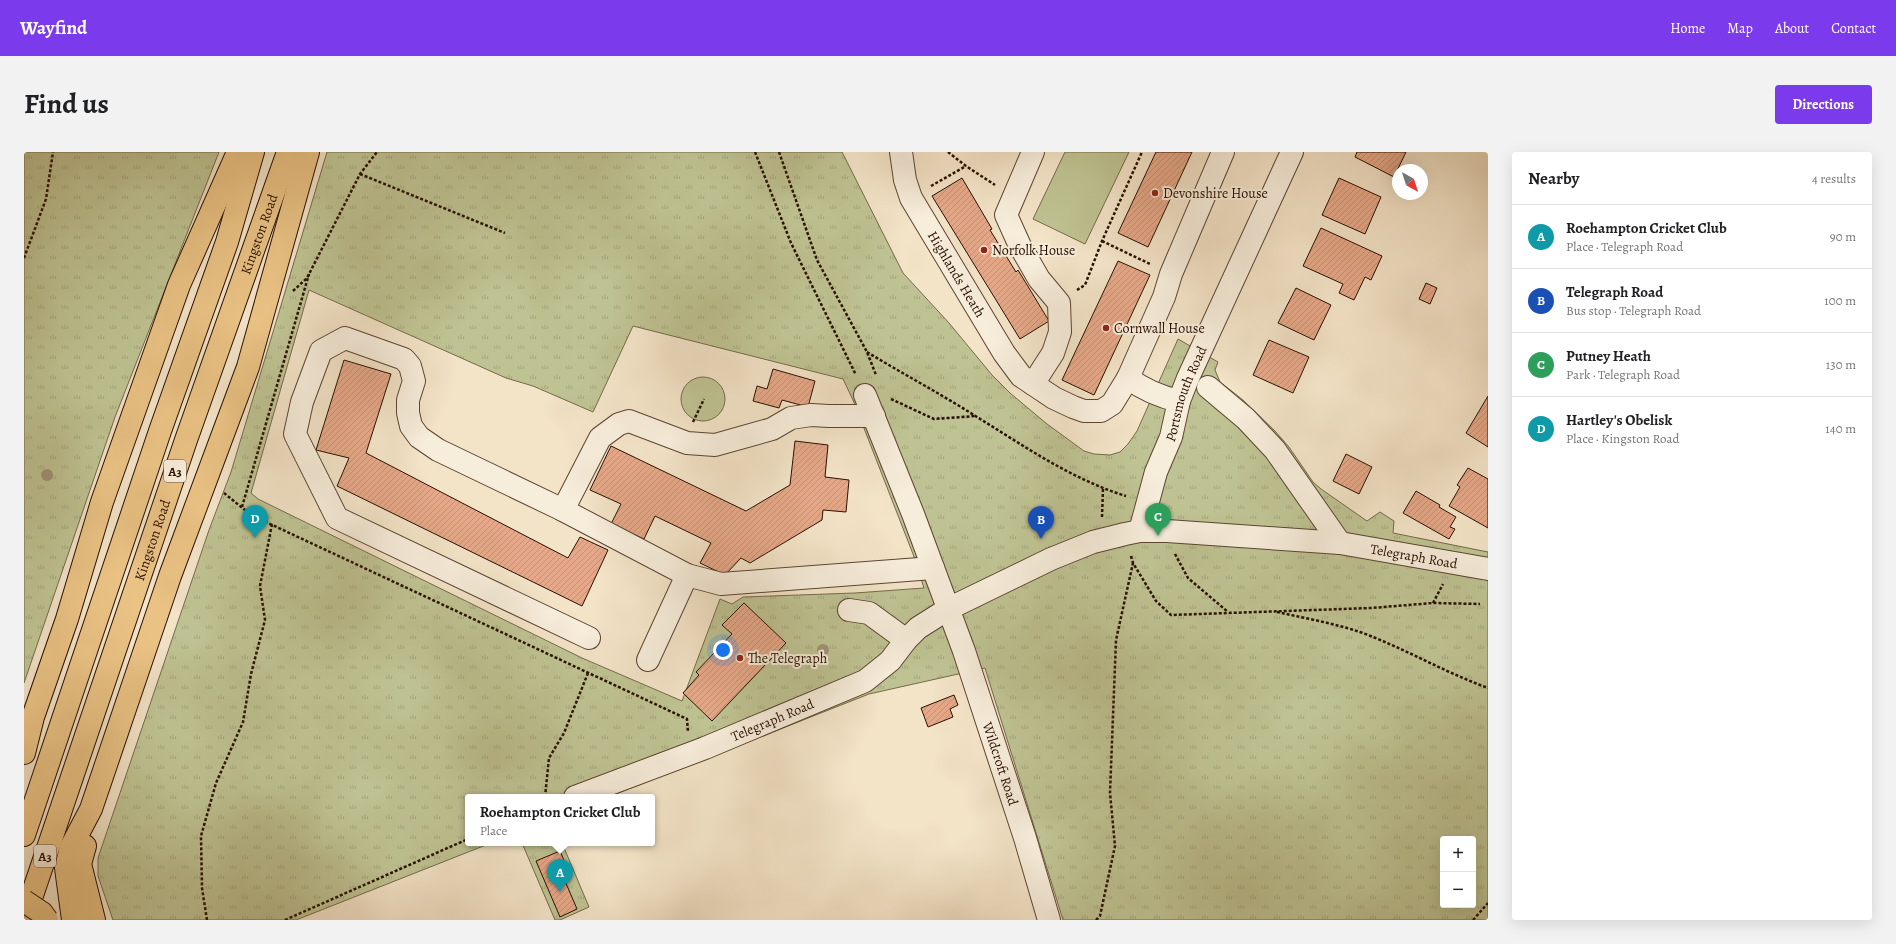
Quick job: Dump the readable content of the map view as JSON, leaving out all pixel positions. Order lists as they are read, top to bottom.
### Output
{
  "streets": {
    "main road": ["Kingston Road", "A3"],
    "street": [
      "Highlands Heath",
      "Portsmouth Road",
      "Telegraph Road",
      "Wildcroft Road"
    ]
  },
  "crossings": [
    ["Portsmouth Road", "Telegraph Road"],
    ["Telegraph Road", "Wildcroft Road"]
  ],
  "places": [
    "Devonshire House",
    "Norfolk House",
    "Cornwall House",
    "The Telegraph"
  ],
  "north": "bottom right",
  "page": {
    "header": "Wayfind",
    "nav": [
      "Home",
      "Map",
      "About",
      "Contact"
    ],
    "title": "Find us",
    "buttons": "Directions",
    "heading": ["Nearby", "4 results"],
    "list": [
      {
        "mark": "A",
        "name": "Roehampton Cricket Club",
        "note": "Place · Telegraph Road",
        "value": "90 m"
      },
      {
        "mark": "B",
        "name": "Telegraph Road",
        "note": "Bus stop · Telegraph Road",
        "value": "100 m"
      },
      {
        "mark": "C",
        "name": "Putney Heath",
        "note": "Park · Telegraph Road",
        "value": "130 m"
      },
      {
        "mark": "D",
        "name": "Hartley's Obelisk",
        "note": "Place · Kingston Road",
        "value": "140 m"
      }
    ],
    "pins": [
      "C",
      "D",
      "B",
      "A"
    ],
    "popup": ["Roehampton Cricket Club", "Place"],
    "map_buttons": ["+", "−"]
  }
}
